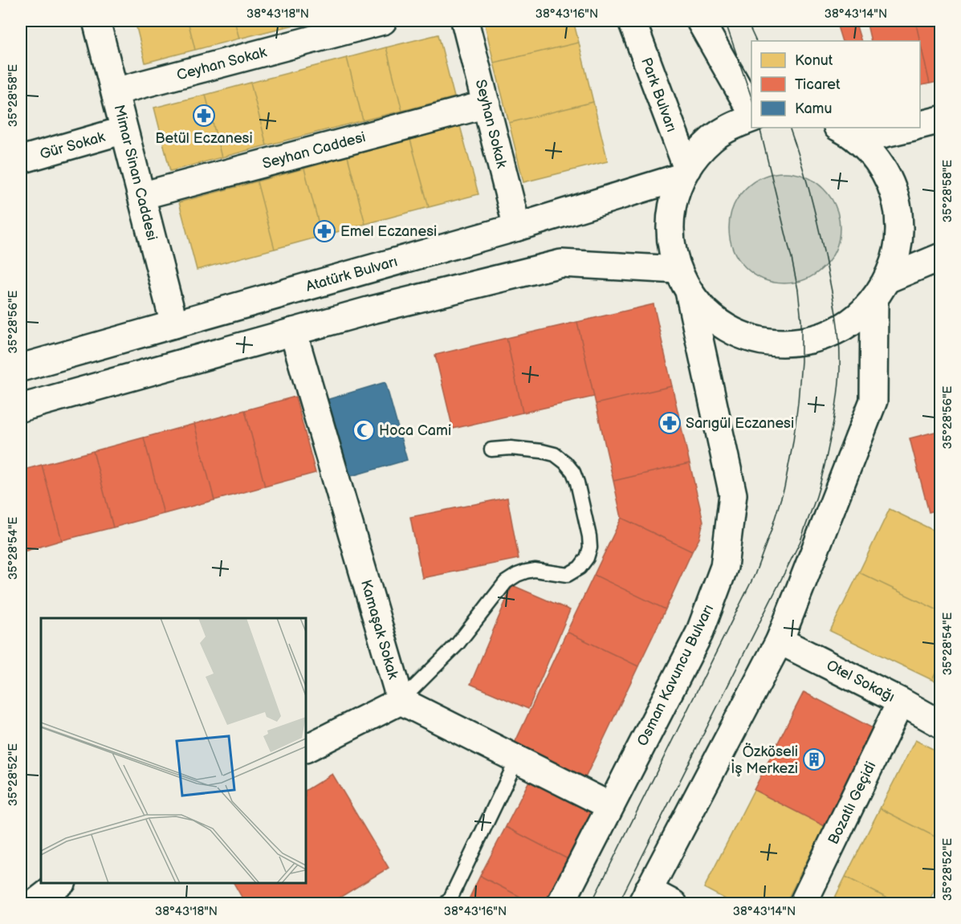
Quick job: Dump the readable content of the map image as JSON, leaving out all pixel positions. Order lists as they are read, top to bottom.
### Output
{
  "streets": {
    "main road": [
      "Ceyhan Sokak",
      "Park Bulvarı",
      "Seyhan Sokak",
      "Gür Sokak",
      "Seyhan Caddesi",
      "Mimar Sinan Caddesi",
      "Atatürk Bulvarı",
      "Kamaşak Sokak",
      "Osman Kavuncu Bulvarı",
      "Otel Sokağı",
      "Bozatlı Geçidi"
    ]
  },
  "crossings": [
    ["Ceyhan Sokak", "Mimar Sinan Caddesi"],
    ["Park Bulvarı", "Atatürk Bulvarı"],
    ["Park Bulvarı", "Osman Kavuncu Bulvarı"],
    ["Seyhan Sokak", "Seyhan Caddesi"],
    ["Seyhan Sokak", "Atatürk Bulvarı"],
    ["Gür Sokak", "Mimar Sinan Caddesi"],
    ["Seyhan Caddesi", "Mimar Sinan Caddesi"],
    ["Mimar Sinan Caddesi", "Atatürk Bulvarı"],
    ["Atatürk Bulvarı", "Osman Kavuncu Bulvarı"],
    ["Otel Sokağı", "Bozatlı Geçidi"]
  ],
  "places": {
    "pharmacy": ["Betül Eczanesi", "Emel Eczanesi", "Sarıgül Eczanesi"],
    "mosque": ["Hoca Cami"],
    "building": ["Özköseli İş Merkezi"]
  },
  "legend": ["Konut", "Ticaret", "Kamu"],
  "coordinates": [
    "38°43'18\"N",
    "38°43'16\"N",
    "38°43'14\"N",
    "35°28'58\"E",
    "35°28'56\"E",
    "35°28'54\"E",
    "35°28'52\"E"
  ]
}
